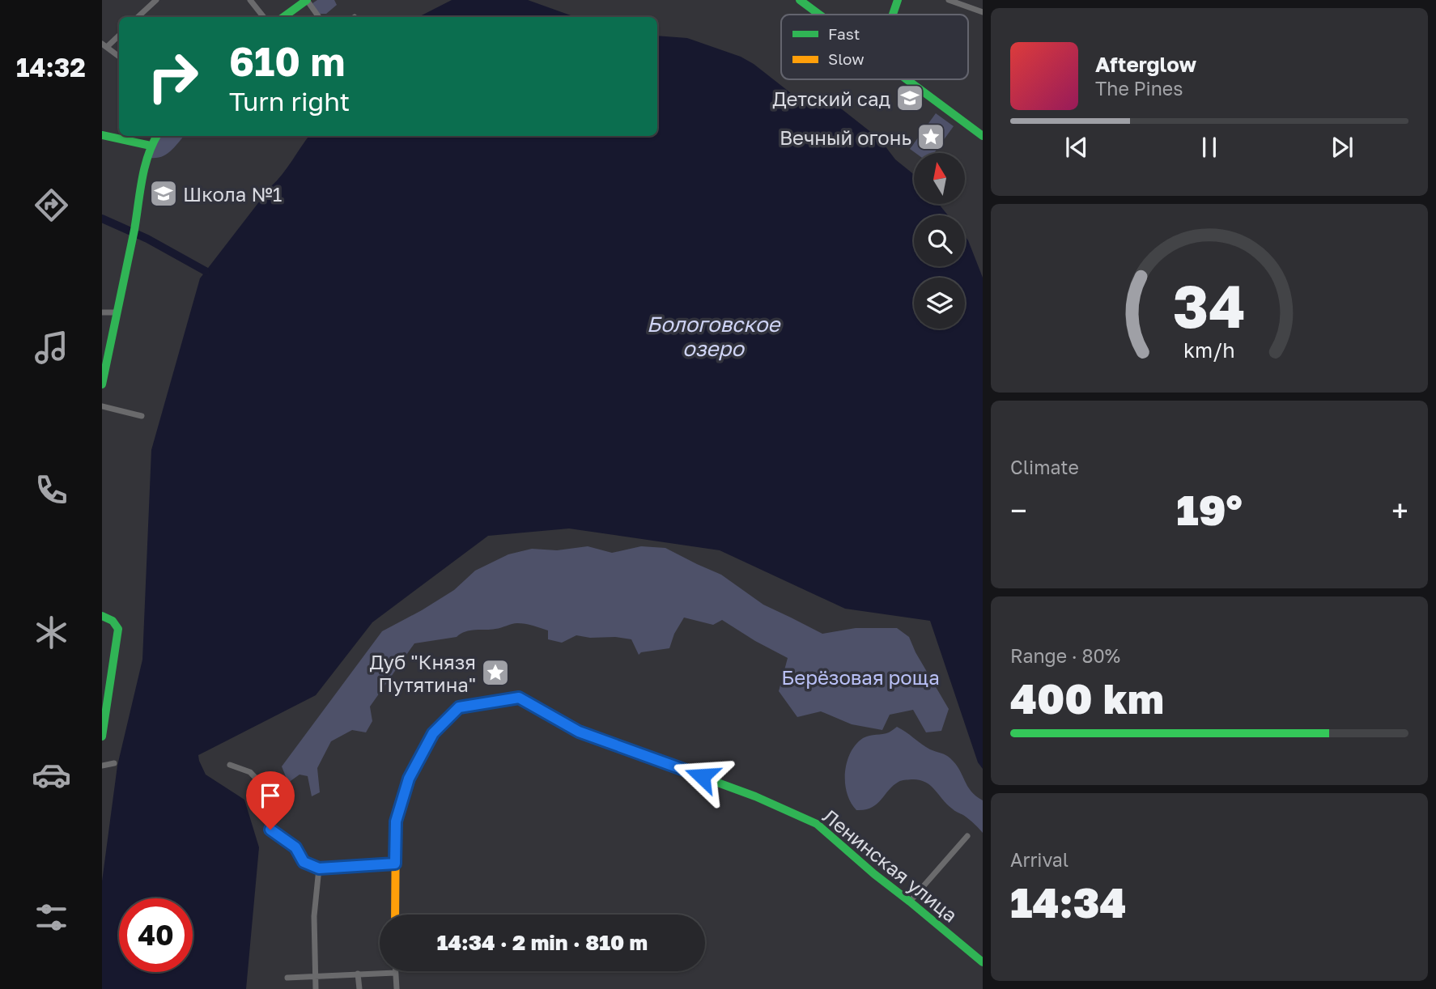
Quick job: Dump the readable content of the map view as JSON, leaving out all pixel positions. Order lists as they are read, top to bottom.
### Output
{
  "streets": {
    "street": ["Ленинская улица"]
  },
  "water": ["Бологовское озеро"],
  "parks": ["Берёзовая роща"],
  "places": {
    "school or university": ["Детский сад", "Школа №1"],
    "place": ["Вечный огонь", "Дуб \"Князя Путятина\""]
  },
  "legend": ["Fast", "Slow"],
  "north": "top",
  "page": {
    "tabs": "14:32",
    "turn": ["610 m", "Turn right"],
    "song": ["Afterglow", "The Pines"],
    "tile": [
      "Climate",
      ["Range · 80%", "400 km"],
      ["Arrival", "14:34"]
    ],
    "heat": ["−", "19°", "+"],
    "limit": "40",
    "trip": "14:34 · 2 min · 810 m",
    "gauge": ["34", "km/h"]
  }
}
